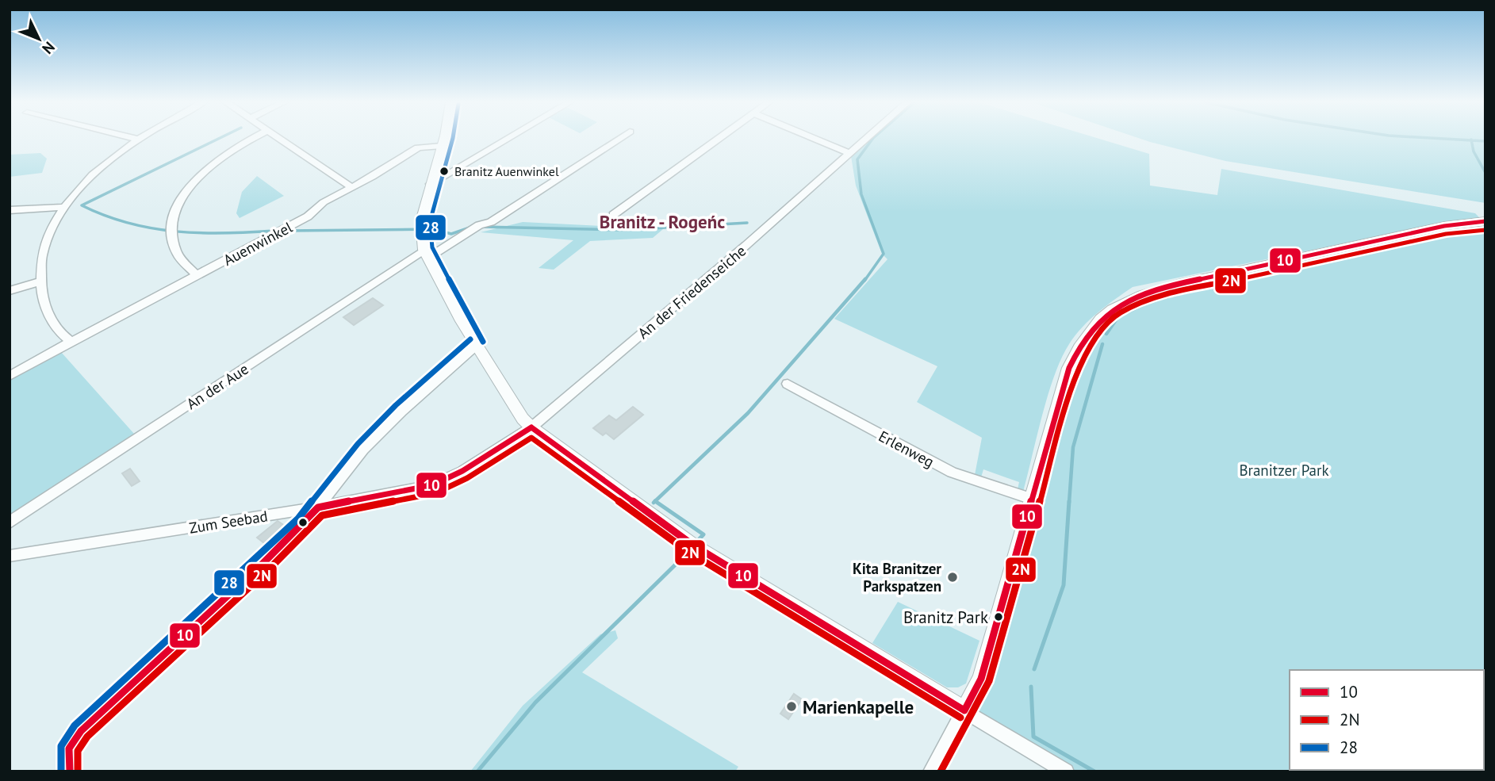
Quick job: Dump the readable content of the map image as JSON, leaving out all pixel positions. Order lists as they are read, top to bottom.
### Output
{
  "streets": {
    "street": [
      "Auenwinkel",
      "An der Friedenseiche",
      "An der Aue",
      "Erlenweg",
      "Zum Seebad"
    ]
  },
  "crossings": [
    ["An der Friedenseiche", "Zum Seebad"]
  ],
  "districts": ["Branitz - Rogeńc"],
  "parks": ["Branitzer Park"],
  "places": [
    "Branitz Auenwinkel",
    "Kita Branitzer Parkspatzen",
    "Branitz Park",
    "Marienkapelle"
  ],
  "lines": ["transit line 28", "transit line 10", "transit line 2N"],
  "legend": ["10", "2N", "28"],
  "north": "bottom right"
}
